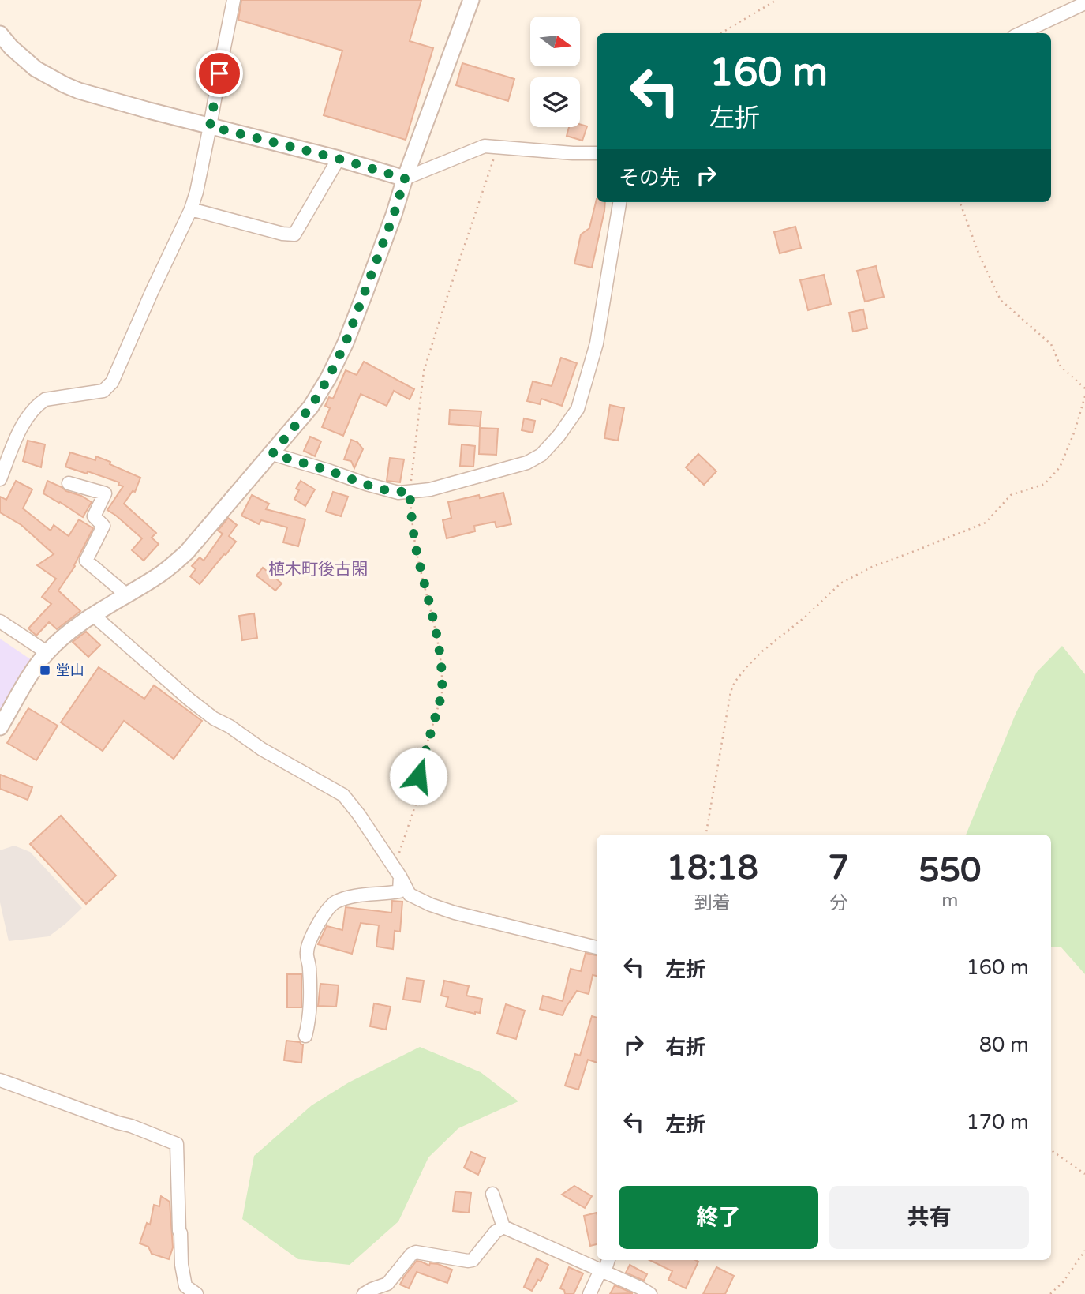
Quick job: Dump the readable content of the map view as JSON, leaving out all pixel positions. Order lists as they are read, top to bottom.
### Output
{
  "districts": ["植木町後古閑"],
  "places": {
    "transit": ["堂山"]
  },
  "north": "right",
  "page": {
    "turn": ["160 m", "左折"],
    "then": "その先",
    "eta": [
      "18:18",
      "到着",
      "7",
      "分",
      "550",
      "m"
    ],
    "list": [
      {
        "name": "左折",
        "value": "160 m"
      },
      {
        "name": "右折",
        "value": "80 m"
      },
      {
        "name": "左折",
        "value": "170 m"
      }
    ],
    "buttons": ["終了", "共有"]
  }
}
